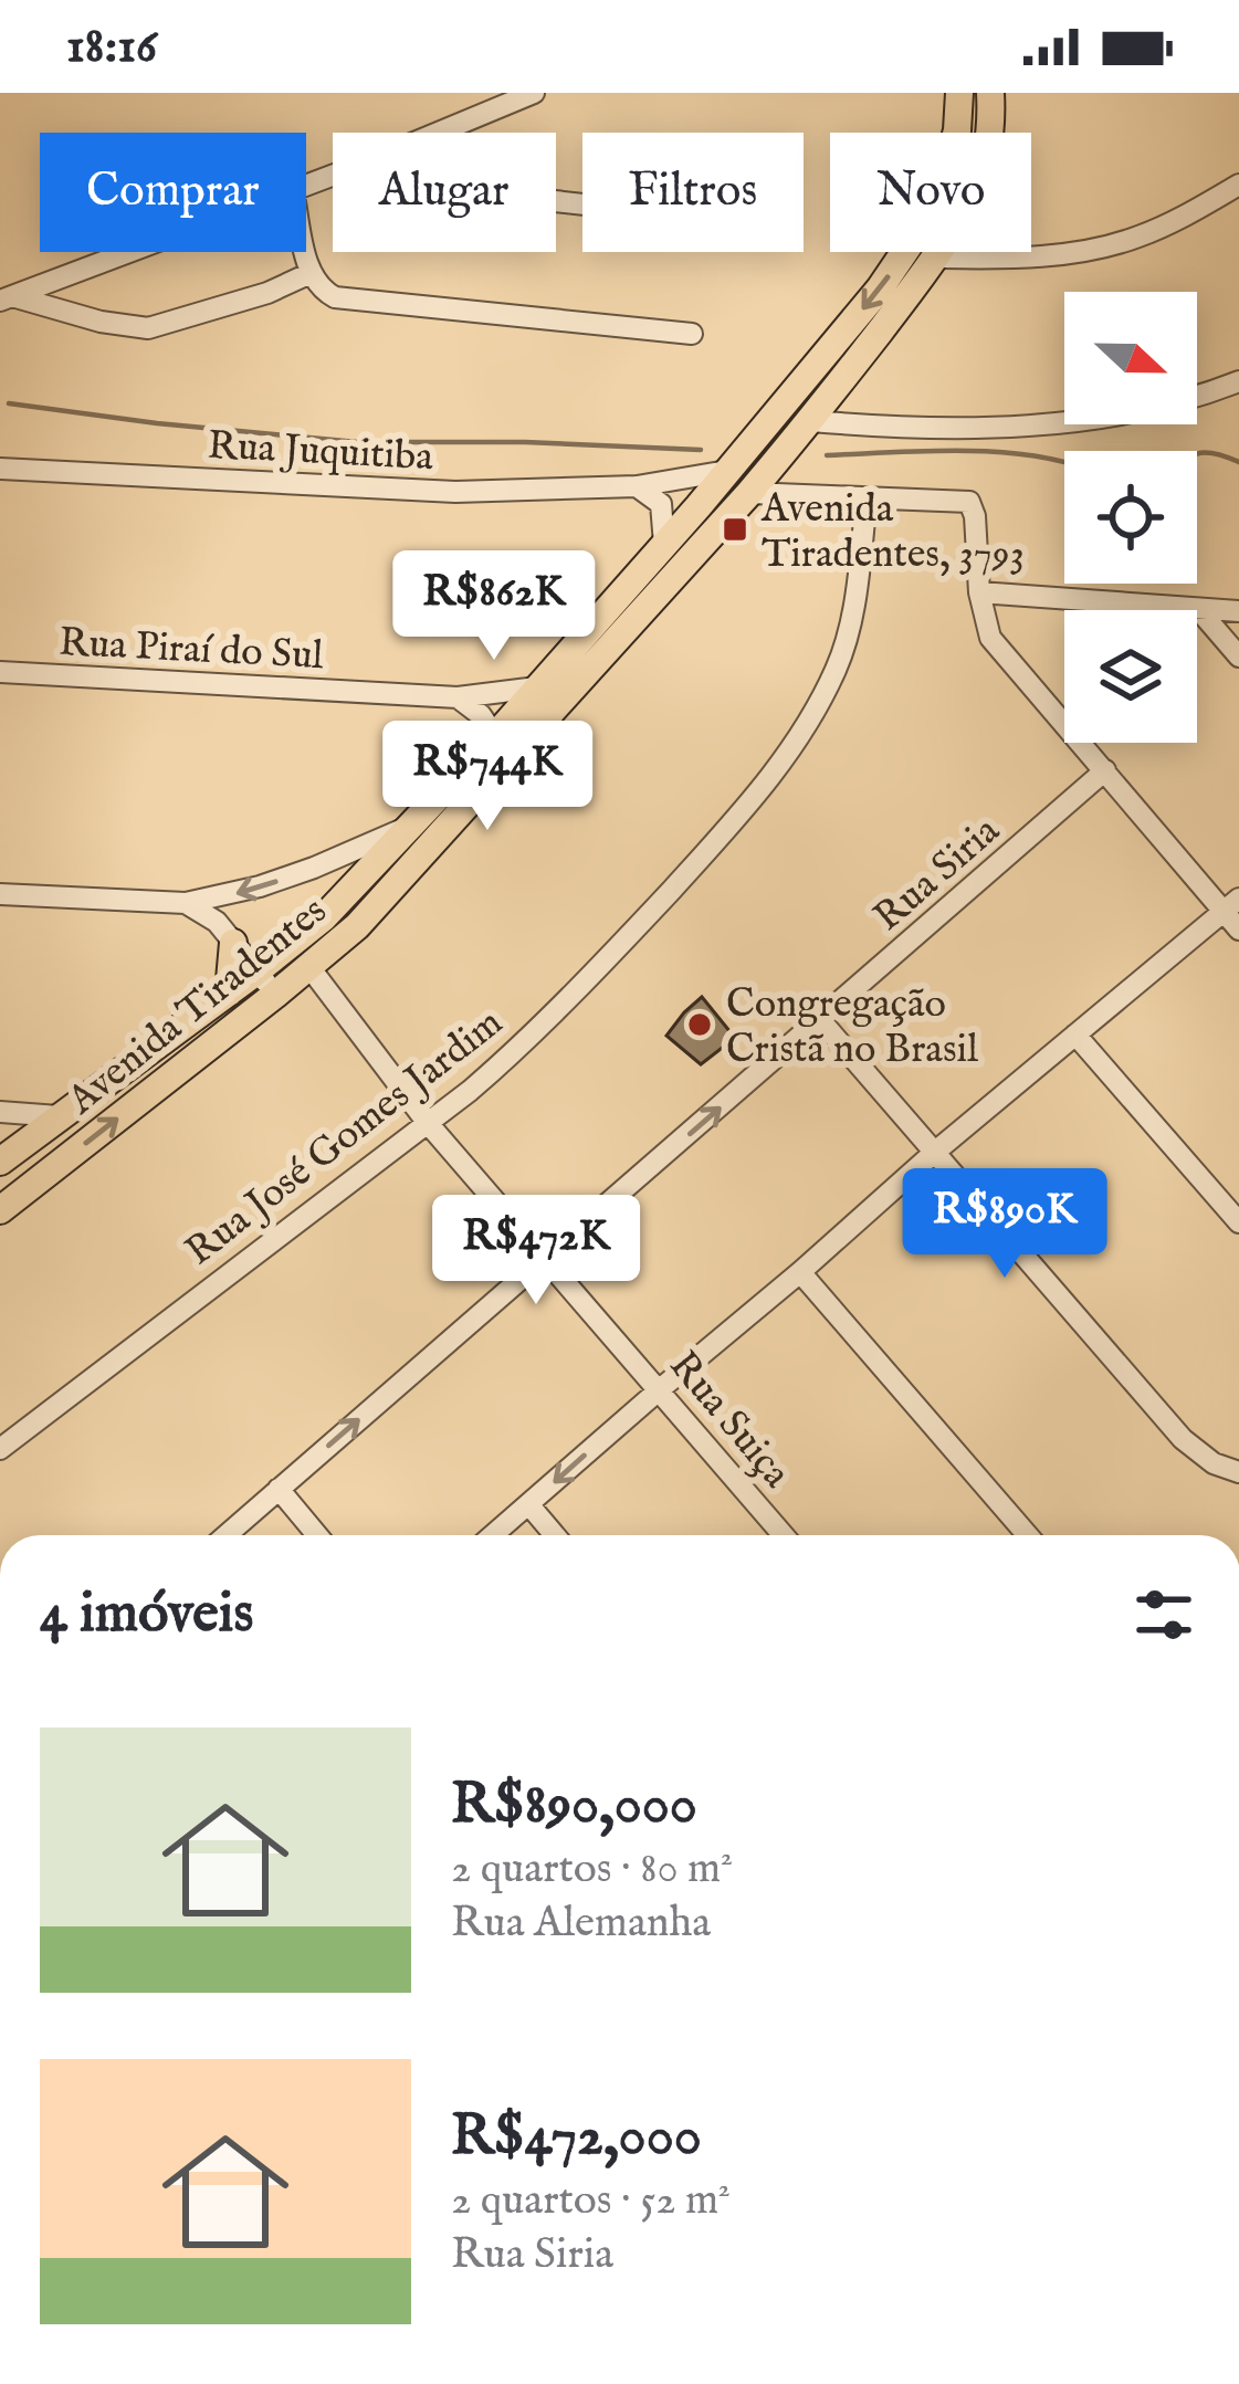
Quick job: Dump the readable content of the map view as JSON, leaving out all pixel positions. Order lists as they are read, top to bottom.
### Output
{
  "streets": {
    "main road": ["Avenida Tiradentes"],
    "street": [
      "Rua Juquitiba",
      "Rua Piraí do Sul",
      "Rua Siria",
      "Rua José Gomes Jardim",
      "Rua Suiça"
    ]
  },
  "crossings": [
    ["Rua Juquitiba", "Avenida Tiradentes"],
    ["Rua Piraí do Sul", "Avenida Tiradentes"],
    ["Rua Siria", "Rua Suiça"],
    ["Avenida Tiradentes", "Rua Suiça"],
    ["Rua José Gomes Jardim", "Rua Suiça"]
  ],
  "places": {
    "transit": ["Avenida Tiradentes, 3793"],
    "other": ["Congregação Cristã no Brasil"]
  },
  "north": "right",
  "page": {
    "status": "18:16",
    "chip": [
      "Comprar",
      "Alugar",
      "Filtros",
      "Novo"
    ],
    "price": [
      "R$862K",
      "R$744K",
      "R$890K",
      "R$472K"
    ],
    "heading": "4 imóveis",
    "list": [
      {
        "name": "R$890,000",
        "note": "2 quartos · 80 m² · Rua Alemanha"
      },
      {
        "name": "R$472,000",
        "note": "2 quartos · 52 m² · Rua Siria"
      }
    ]
  }
}
